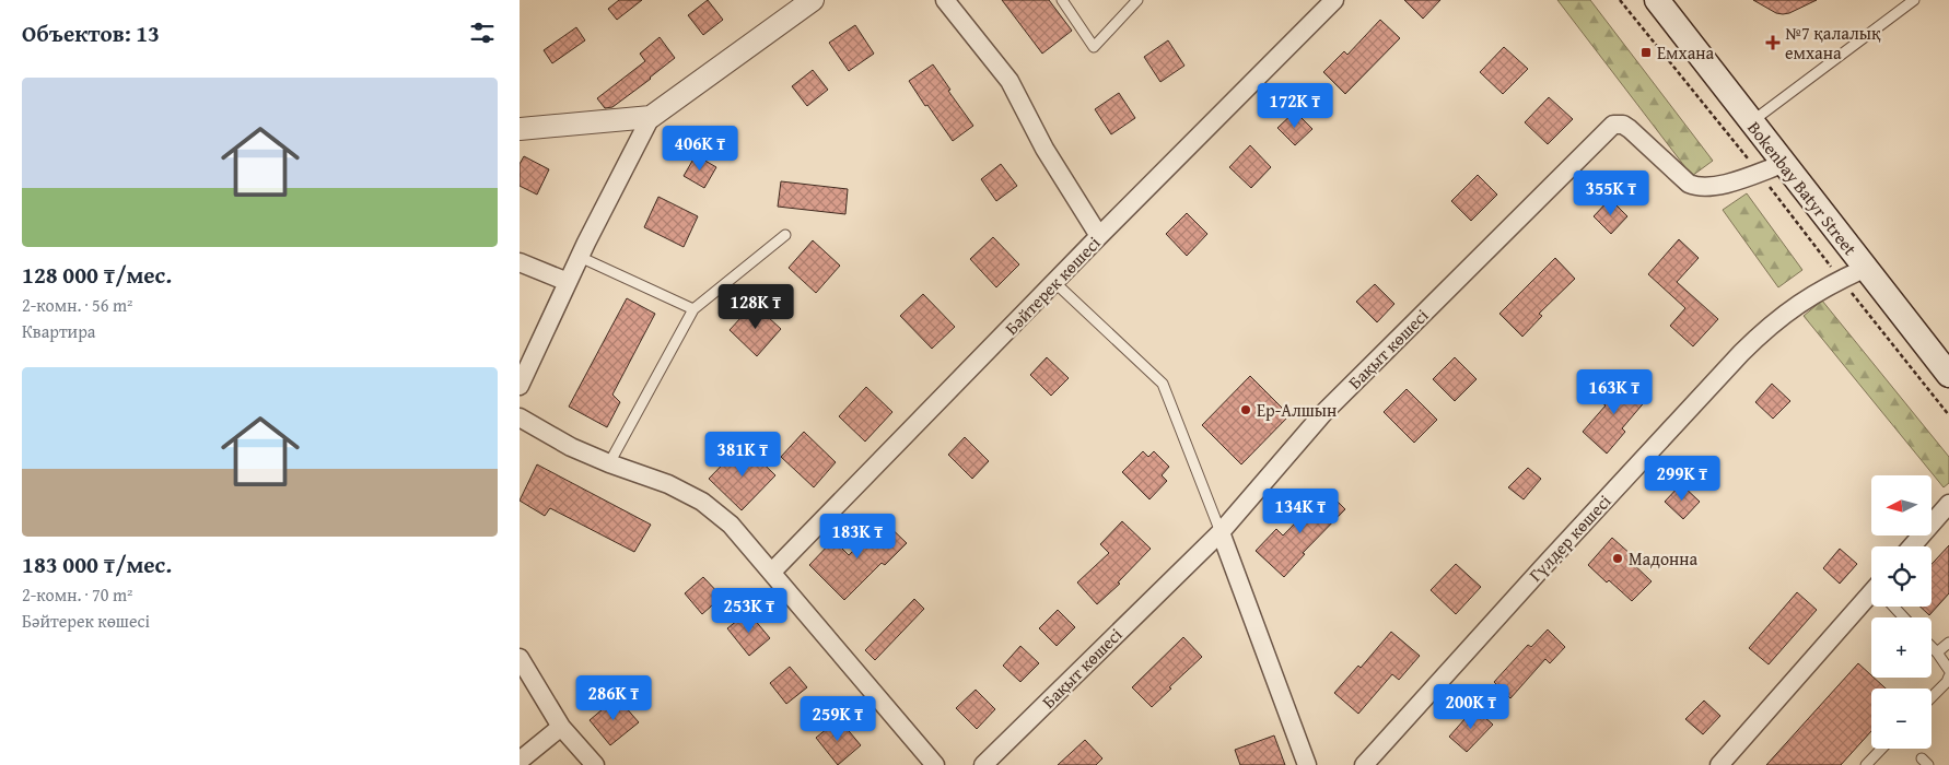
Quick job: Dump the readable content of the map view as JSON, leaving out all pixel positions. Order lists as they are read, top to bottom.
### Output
{
  "streets": {
    "main road": ["Bokenbay Batyr Street"],
    "street": ["Бәйтерек көшесі", "Бақыт көшесі", "Гүлдер көшесі"]
  },
  "crossings": [
    ["Bokenbay Batyr Street", "Бақыт көшесі"],
    ["Bokenbay Batyr Street", "Гүлдер көшесі"]
  ],
  "places": {
    "health": ["№7 қалалық емхана"],
    "transit": ["Емхана"],
    "other": ["Ер-Алшын", "Мадонна"]
  },
  "north": "left",
  "page": {
    "heading": "Объектов: 13",
    "list": [
      {
        "name": "128 000 ₸/мес.",
        "note": "2-комн. · 56 m² · Квартира"
      },
      {
        "name": "183 000 ₸/мес.",
        "note": "2-комн. · 70 m² · Бәйтерек көшесі"
      }
    ],
    "price": [
      "172K ₸",
      "406K ₸",
      "355K ₸",
      "128K ₸",
      "163K ₸",
      "381K ₸",
      "299K ₸",
      "134K ₸",
      "183K ₸",
      "253K ₸",
      "286K ₸",
      "200K ₸",
      "259K ₸"
    ],
    "map_buttons": ["+", "−"]
  }
}
